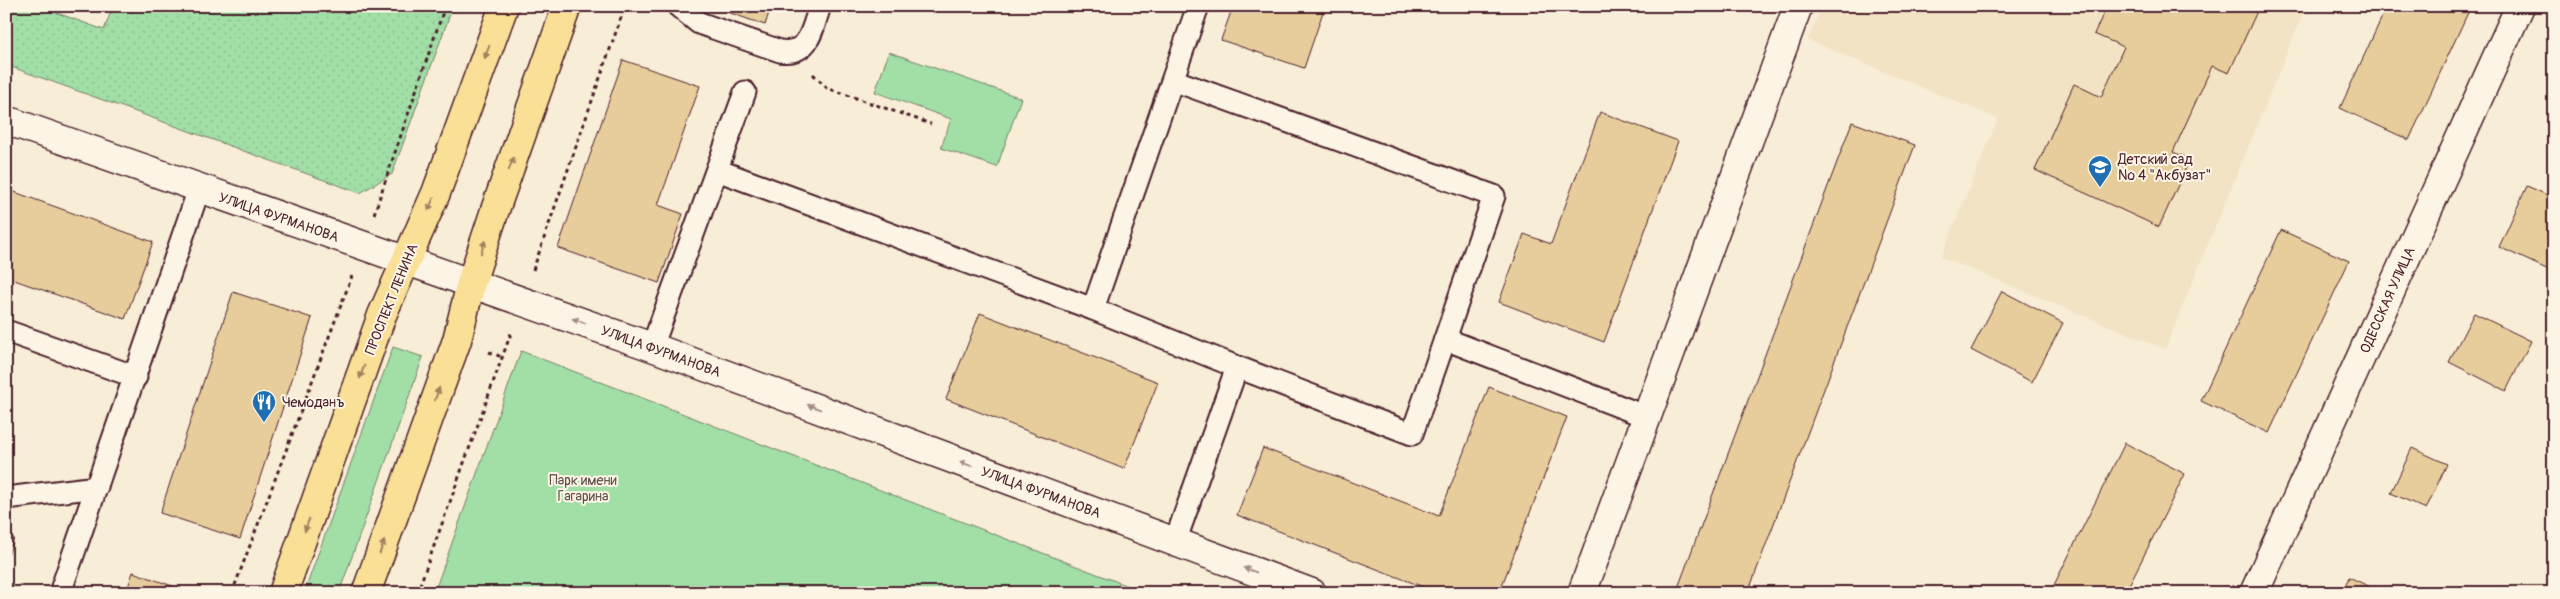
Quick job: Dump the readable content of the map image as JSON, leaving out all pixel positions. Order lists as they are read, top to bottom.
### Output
{
  "streets": {
    "main road": ["ПРОСПЕКТ ЛЕНИНА"],
    "street": ["УЛИЦА ФУРМАНОВА", "ОДЕССКАЯ УЛИЦА"]
  },
  "crossings": [
    ["УЛИЦА ФУРМАНОВА", "ПРОСПЕКТ ЛЕНИНА"]
  ],
  "one_way": ["УЛИЦА ФУРМАНОВА"],
  "parks": ["Парк имени Гагарина"],
  "places": {
    "school or university": ["Детский сад № 4 \"Акбузат\""],
    "restaurant": ["Чемоданъ"]
  }
}
